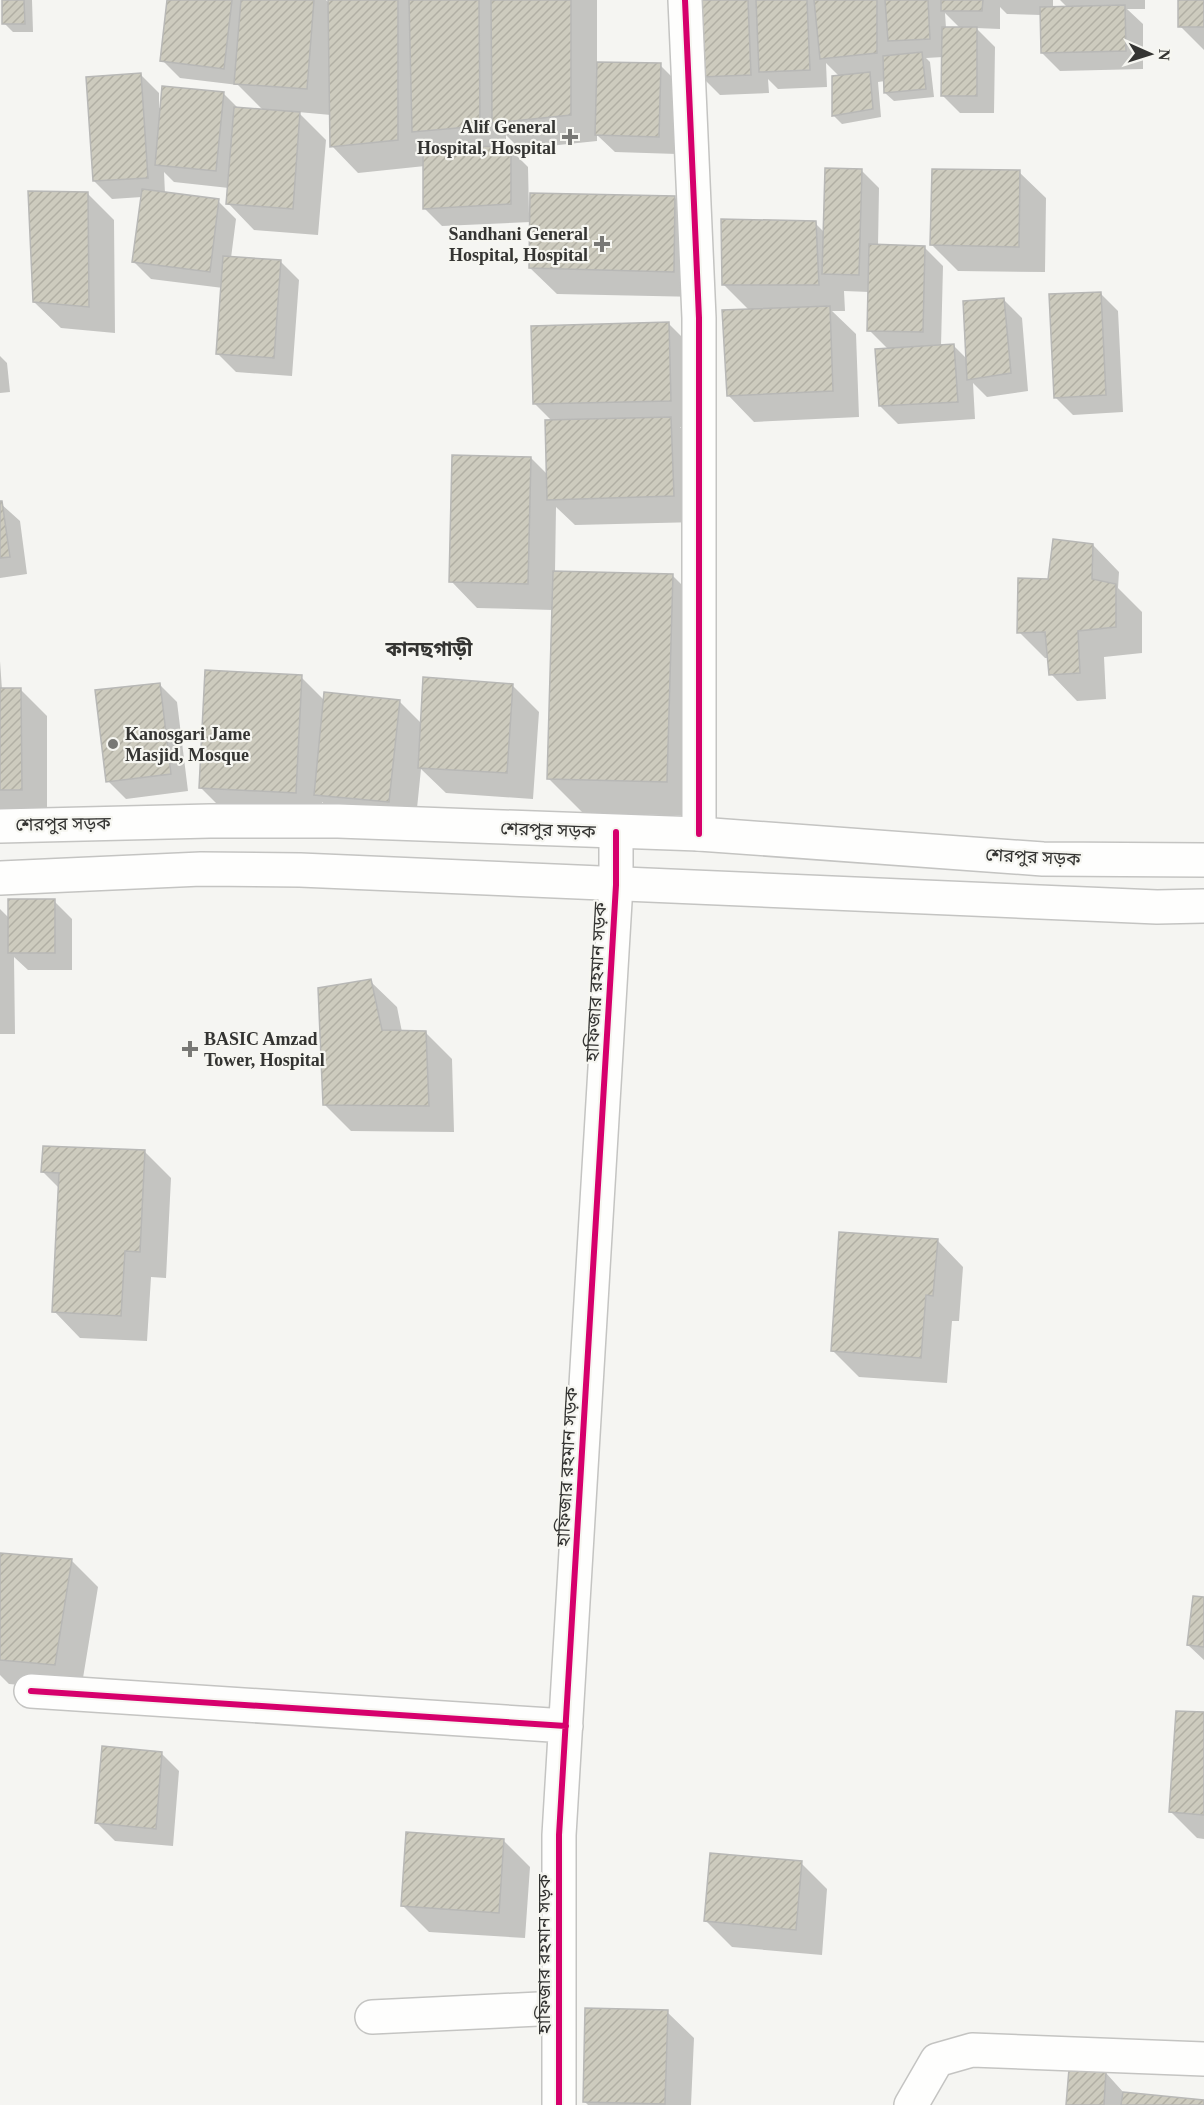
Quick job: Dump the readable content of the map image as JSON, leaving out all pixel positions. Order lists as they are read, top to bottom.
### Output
{
  "streets": {
    "main road": ["শেরপুর সড়ক", "হাফিজার রহমান সড়ক"]
  },
  "crossings": [
    ["শেরপুর সড়ক", "হাফিজার রহমান সড়ক"]
  ],
  "districts": ["কানছগাড়ী"],
  "places": {
    "health": ["Alif General Hospital, Hospital", "Sandhani General Hospital, Hospital", "BASIC Amzad Tower, Hospital"],
    "other": ["Kanosgari Jame Masjid, Mosque"]
  },
  "north": "right"
}
